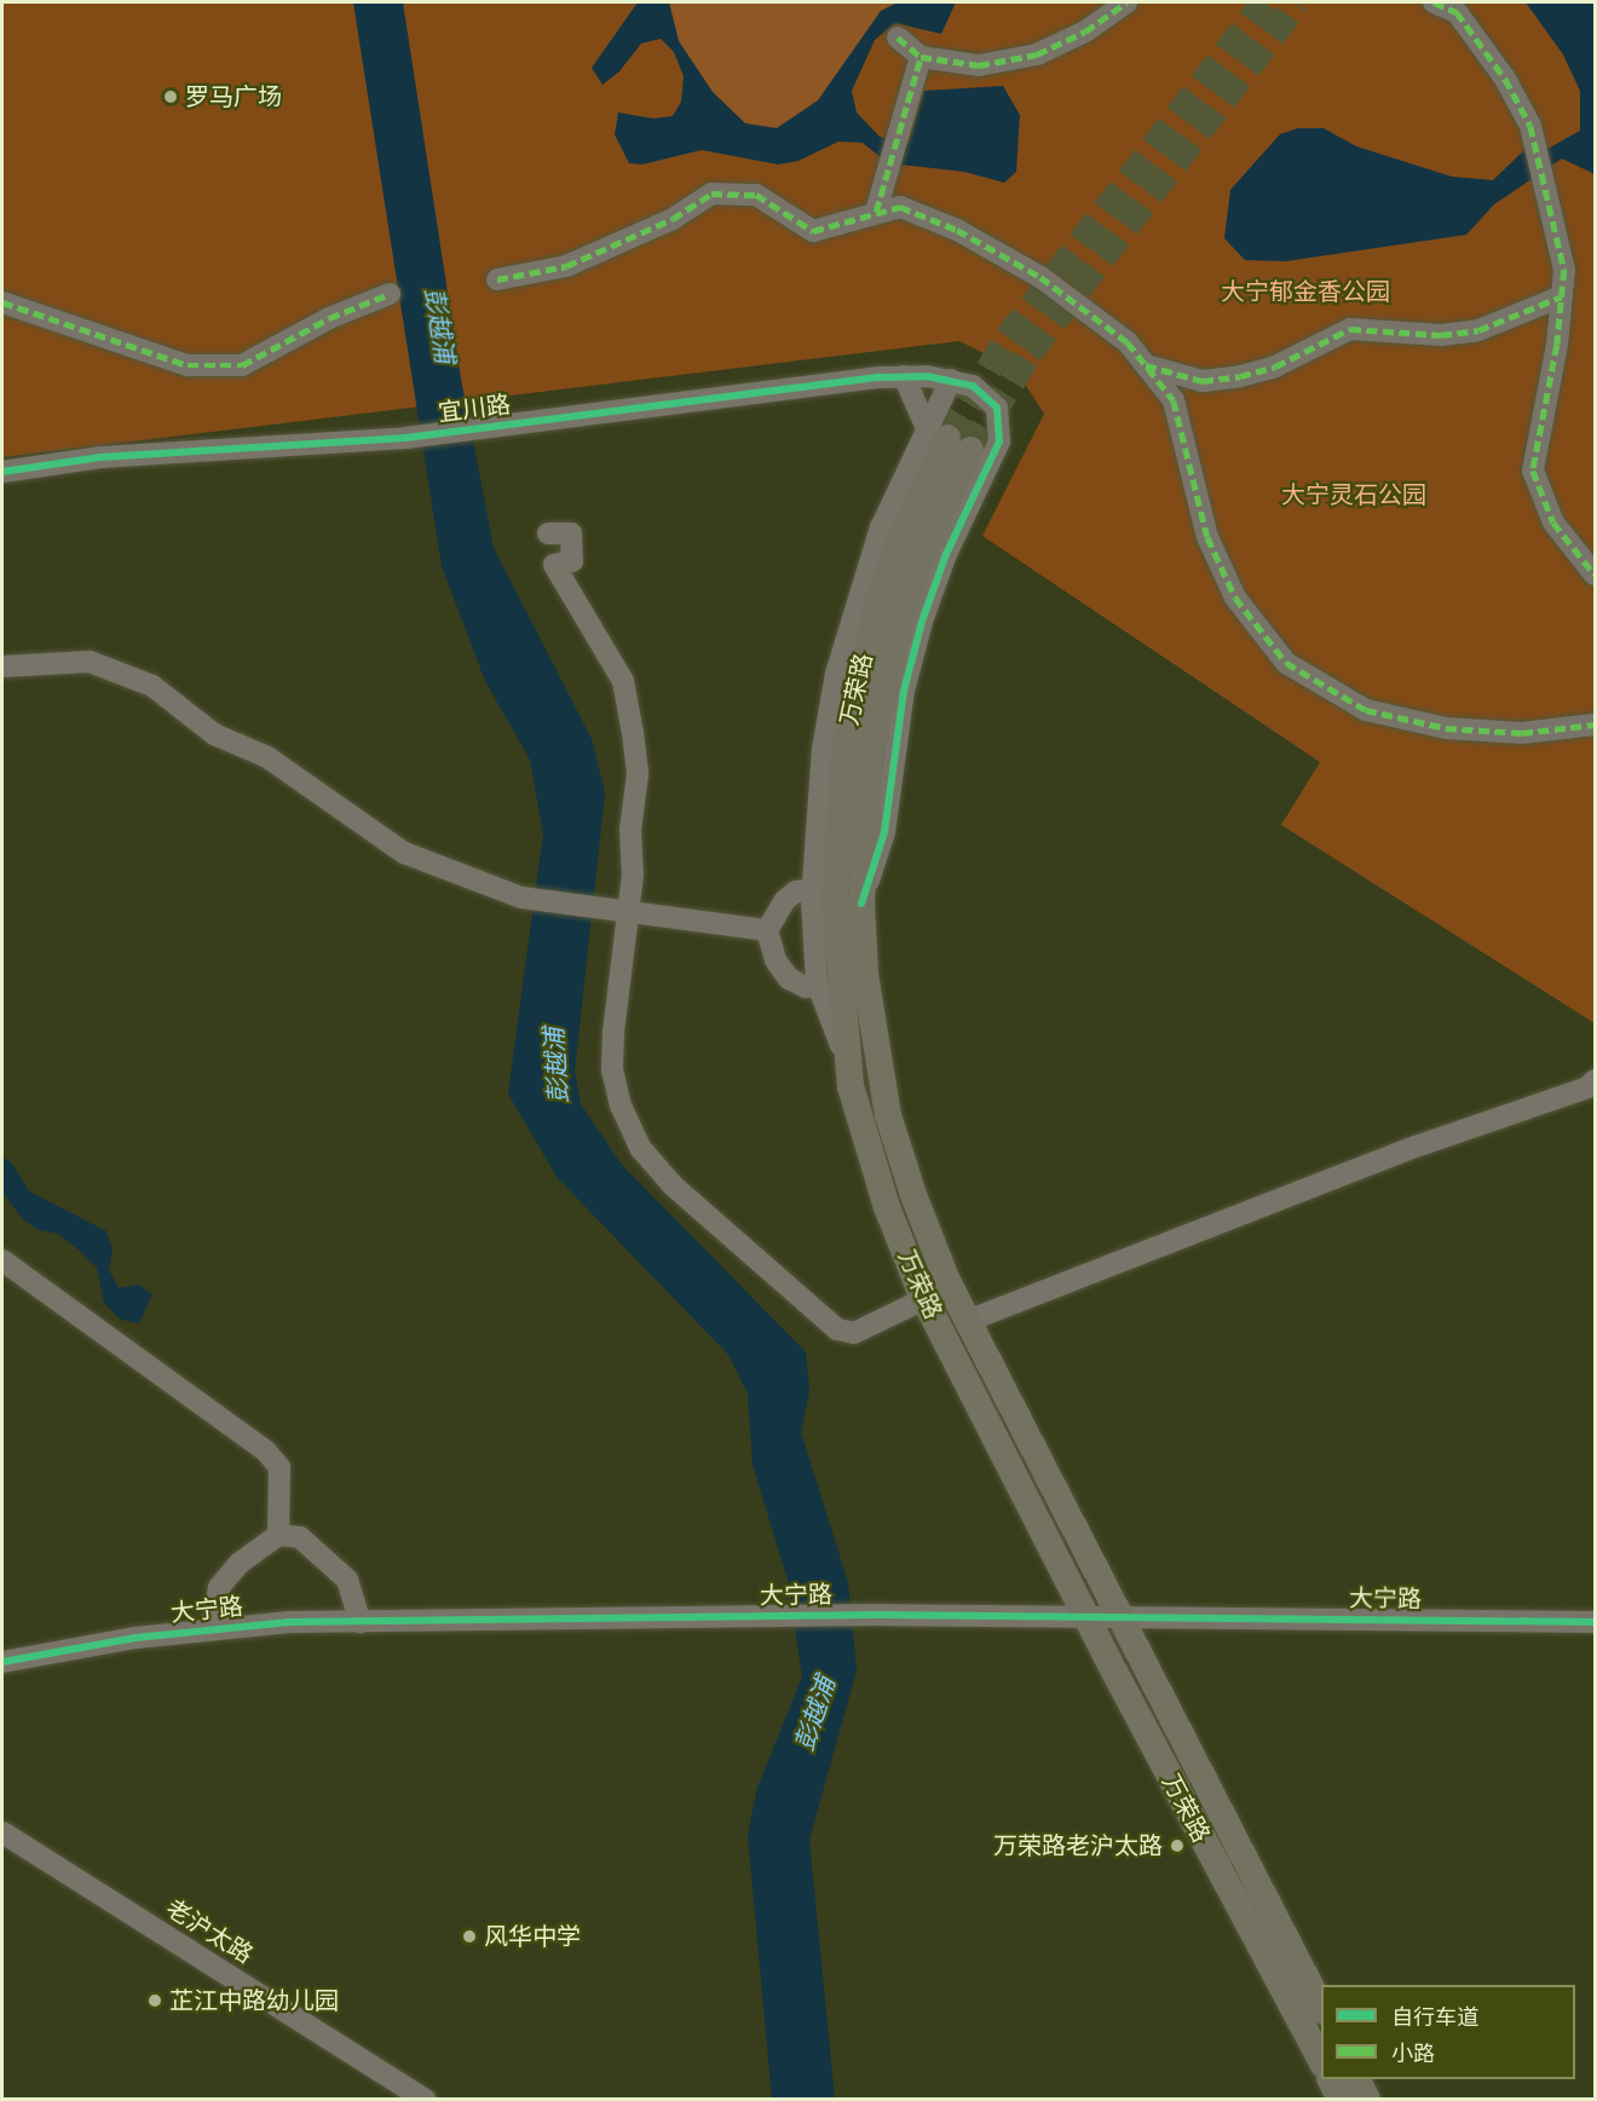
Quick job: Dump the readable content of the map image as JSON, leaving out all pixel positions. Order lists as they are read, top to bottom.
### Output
{
  "streets": {
    "main road": ["万荣路"],
    "street": ["宜川路", "大宁路", "老沪太路"]
  },
  "crossings": [
    ["宜川路", "万荣路"],
    ["万荣路", "大宁路"]
  ],
  "water": ["彭越浦"],
  "parks": ["大宁郁金香公园", "大宁灵石公园"],
  "places": [
    "罗马广场",
    "万荣路老沪太路",
    "风华中学",
    "芷江中路幼儿园"
  ],
  "legend": ["自行车道", "小路"]
}
